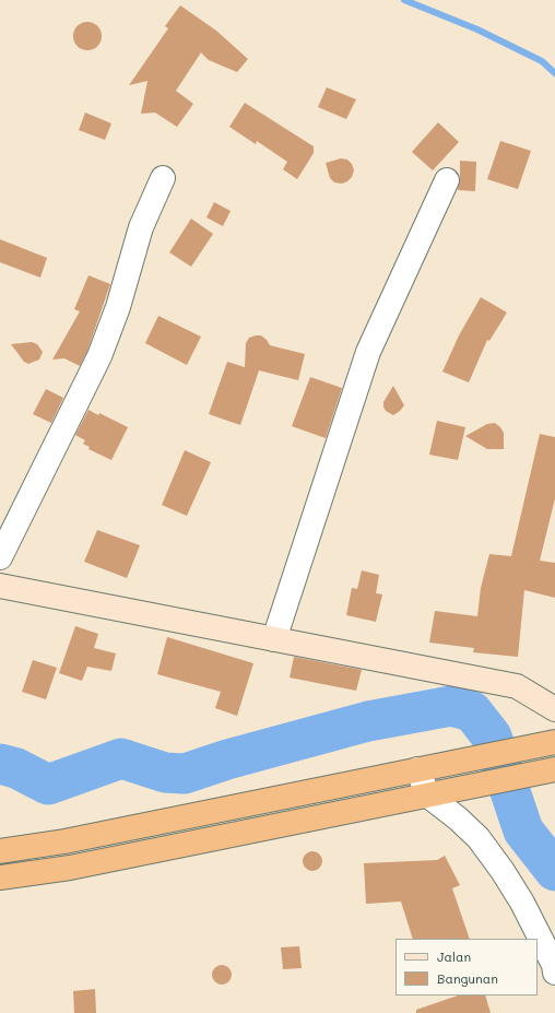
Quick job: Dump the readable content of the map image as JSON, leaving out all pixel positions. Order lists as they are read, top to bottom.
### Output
{
  "legend": ["Jalan", "Bangunan"]
}
